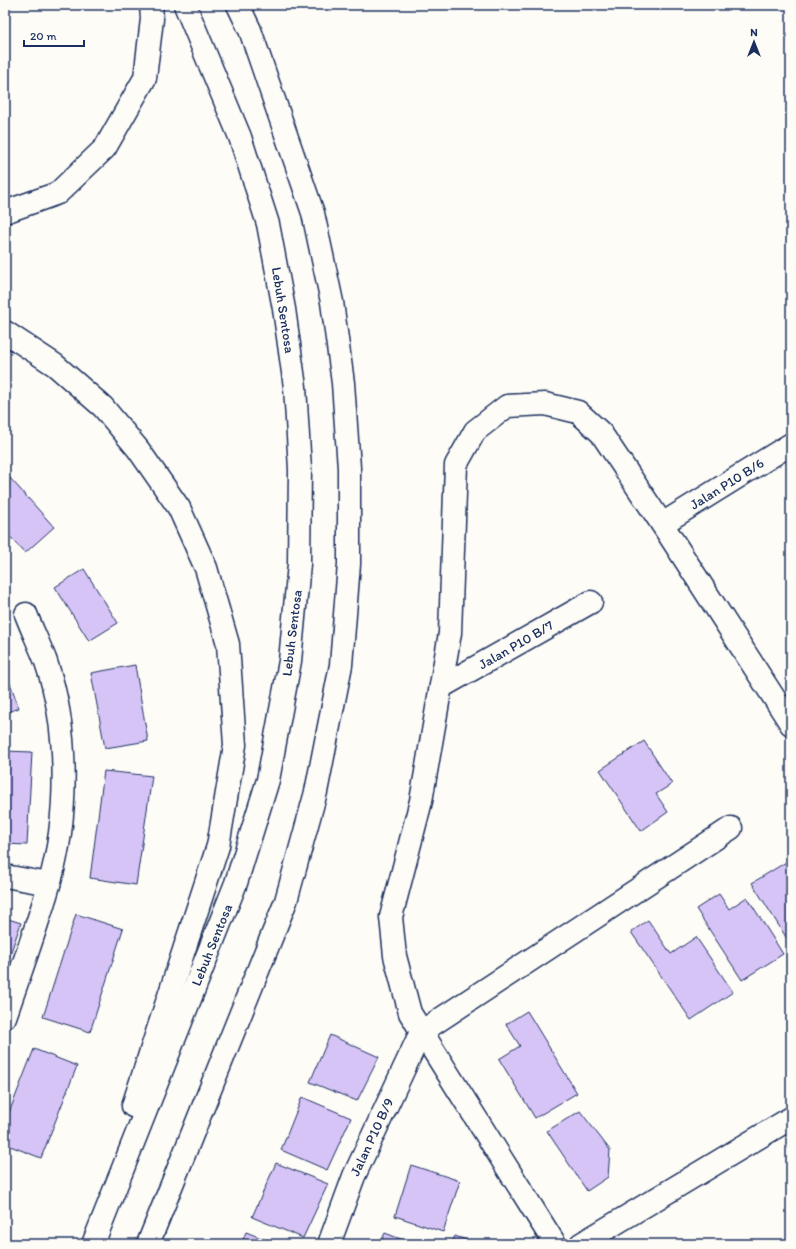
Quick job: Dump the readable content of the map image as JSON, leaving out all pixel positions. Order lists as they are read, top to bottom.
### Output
{
  "streets": {
    "main road": [
      "Lebuh Sentosa",
      "Jalan P10 B/6",
      "Jalan P10 B/7",
      "Jalan P10 B/9"
    ]
  },
  "scale_bar": "20 m",
  "north": "top"
}
